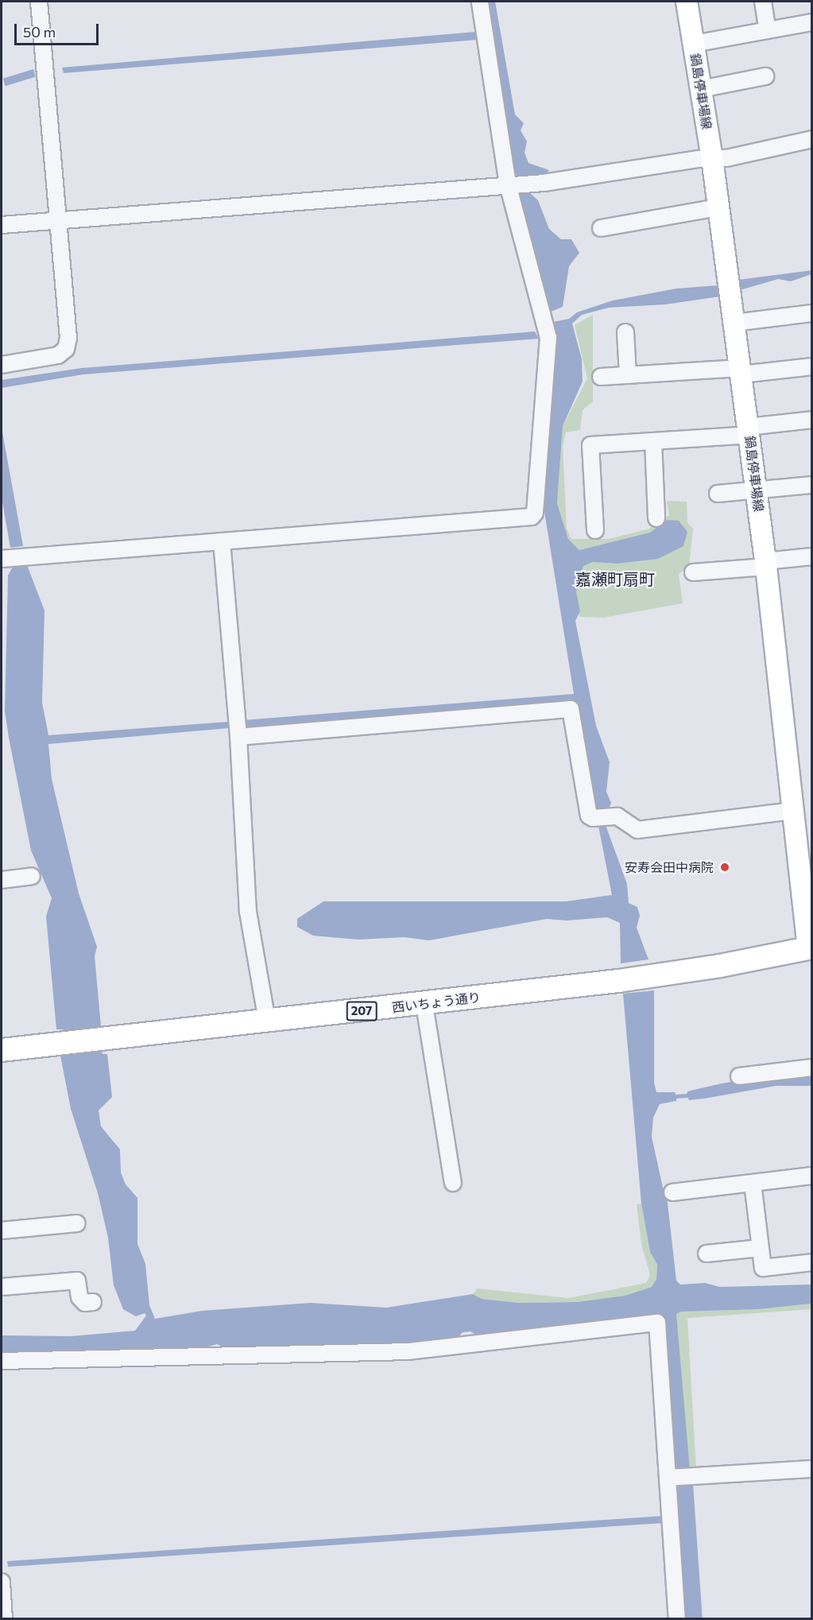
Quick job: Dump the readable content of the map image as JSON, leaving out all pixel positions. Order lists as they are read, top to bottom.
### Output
{
  "streets": {
    "highway": ["西いちょう通り", "207"],
    "main road": ["鍋島停車場線"]
  },
  "crossings": [
    ["鍋島停車場線", "西いちょう通り"]
  ],
  "districts": ["嘉瀬町扇町"],
  "places": ["安寿会田中病院"],
  "scale_bar": "50 m"
}
